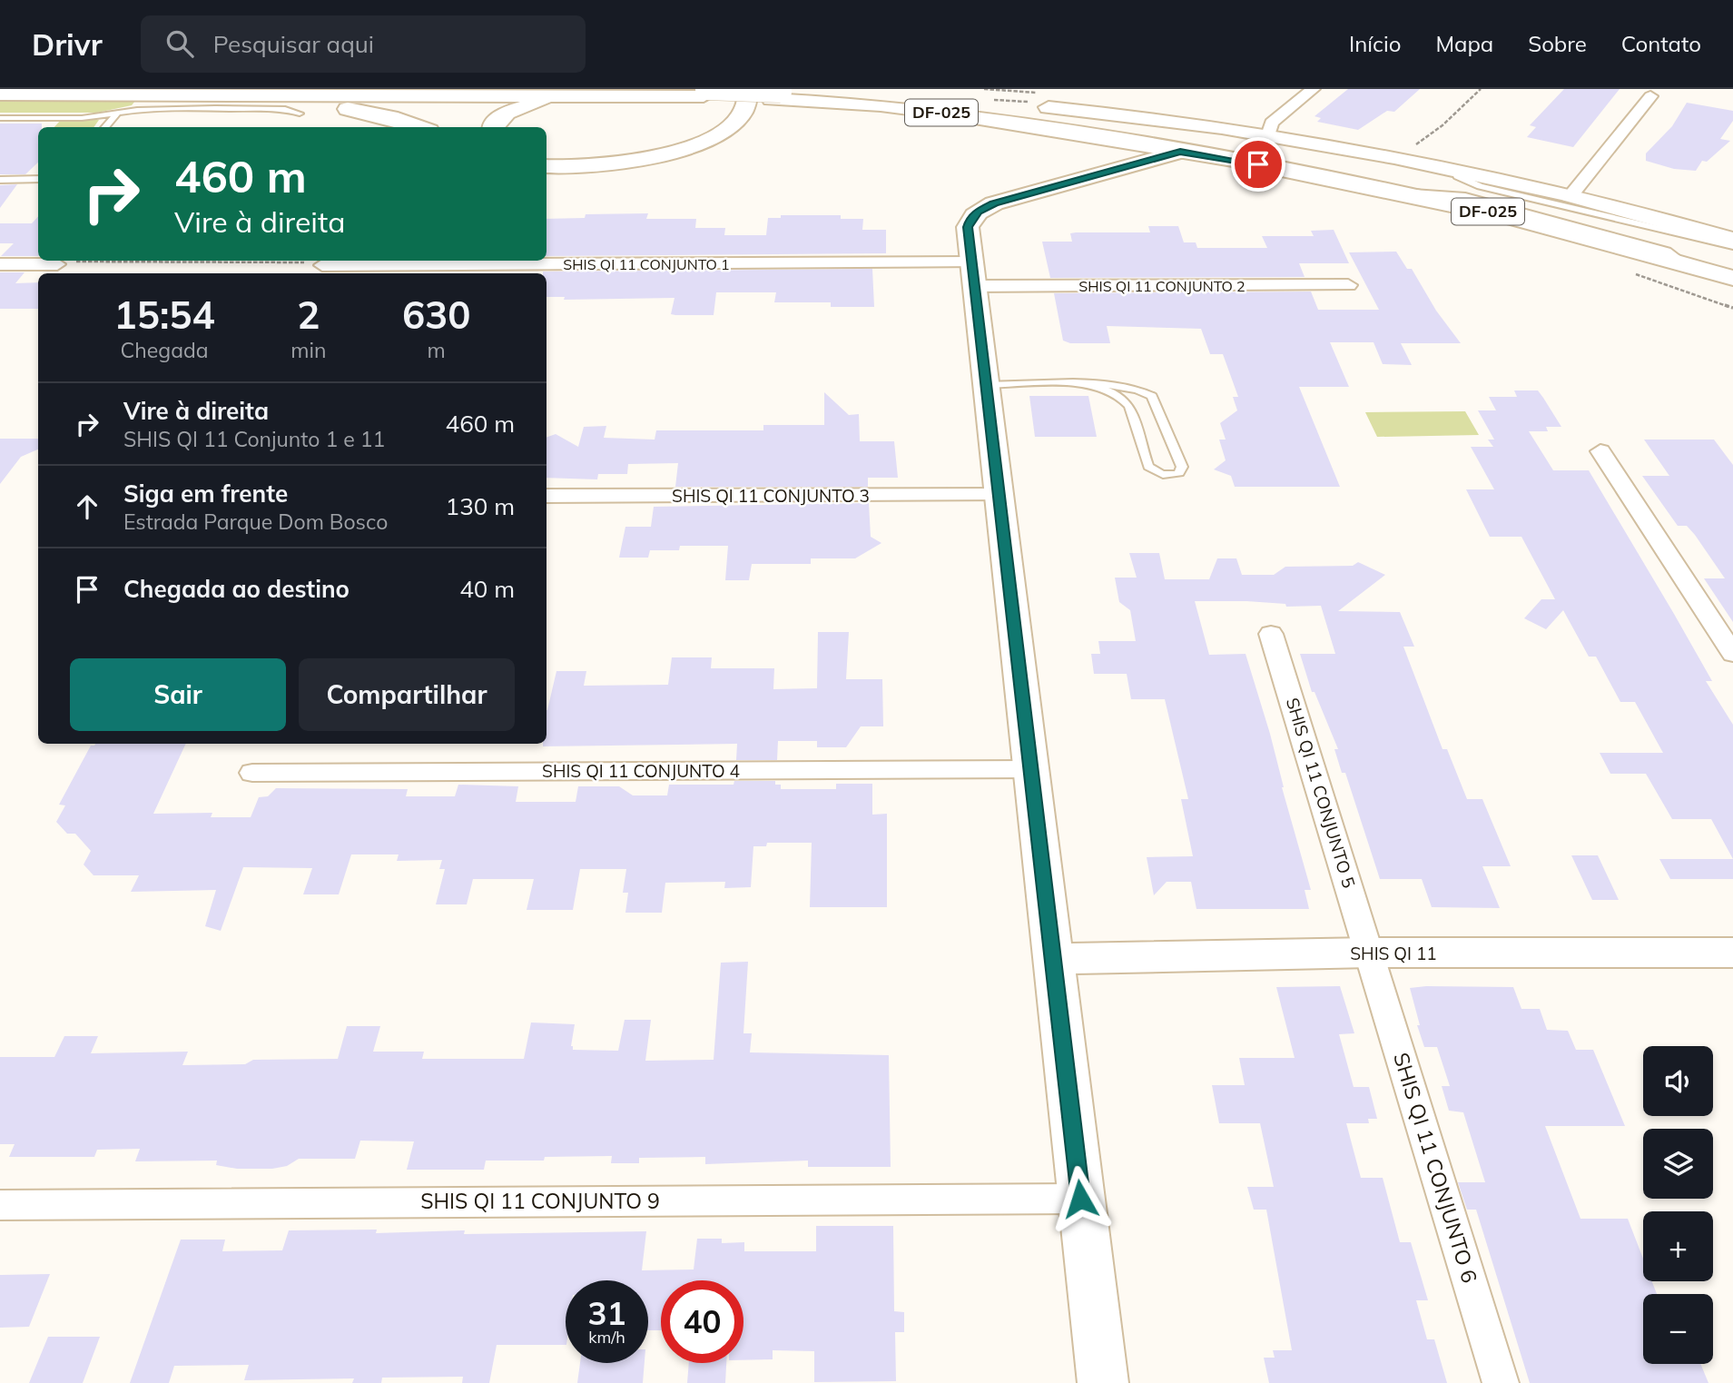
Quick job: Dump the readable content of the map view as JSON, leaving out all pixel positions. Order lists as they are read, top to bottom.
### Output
{
  "streets": {
    "main road": ["DF-025", "SHIS QI 11"],
    "street": [
      "SHIS QI 11 CONJUNTO 1",
      "SHIS QI 11 CONJUNTO 2",
      "SHIS QI 11 CONJUNTO 3",
      "SHIS QI 11 CONJUNTO 4",
      "SHIS QI 11 CONJUNTO 5",
      "SHIS QI 11 CONJUNTO 6",
      "SHIS QI 11 CONJUNTO 9"
    ]
  },
  "crossings": [
    ["SHIS QI 11 CONJUNTO 1", "SHIS QI 11 CONJUNTO 2"],
    ["SHIS QI 11 CONJUNTO 5", "SHIS QI 11"],
    ["SHIS QI 11 CONJUNTO 5", "SHIS QI 11 CONJUNTO 6"],
    ["SHIS QI 11", "SHIS QI 11 CONJUNTO 6"]
  ],
  "page": {
    "header": "Drivr",
    "search": "Pesquisar aqui",
    "nav": [
      "Início",
      "Mapa",
      "Sobre",
      "Contato"
    ],
    "turn": ["460 m", "Vire à direita"],
    "eta": [
      "15:54",
      "Chegada",
      "2",
      "min",
      "630",
      "m"
    ],
    "list": [
      {
        "name": "Vire à direita",
        "note": "SHIS QI 11 Conjunto 1 e 11",
        "value": "460 m"
      },
      {
        "name": "Siga em frente",
        "note": "Estrada Parque Dom Bosco",
        "value": "130 m"
      },
      {
        "name": "Chegada ao destino",
        "value": "40 m"
      }
    ],
    "buttons": ["Sair", "Compartilhar"],
    "map_buttons": ["+", "−"],
    "speed": "31 km/h",
    "limit": "40"
  }
}
